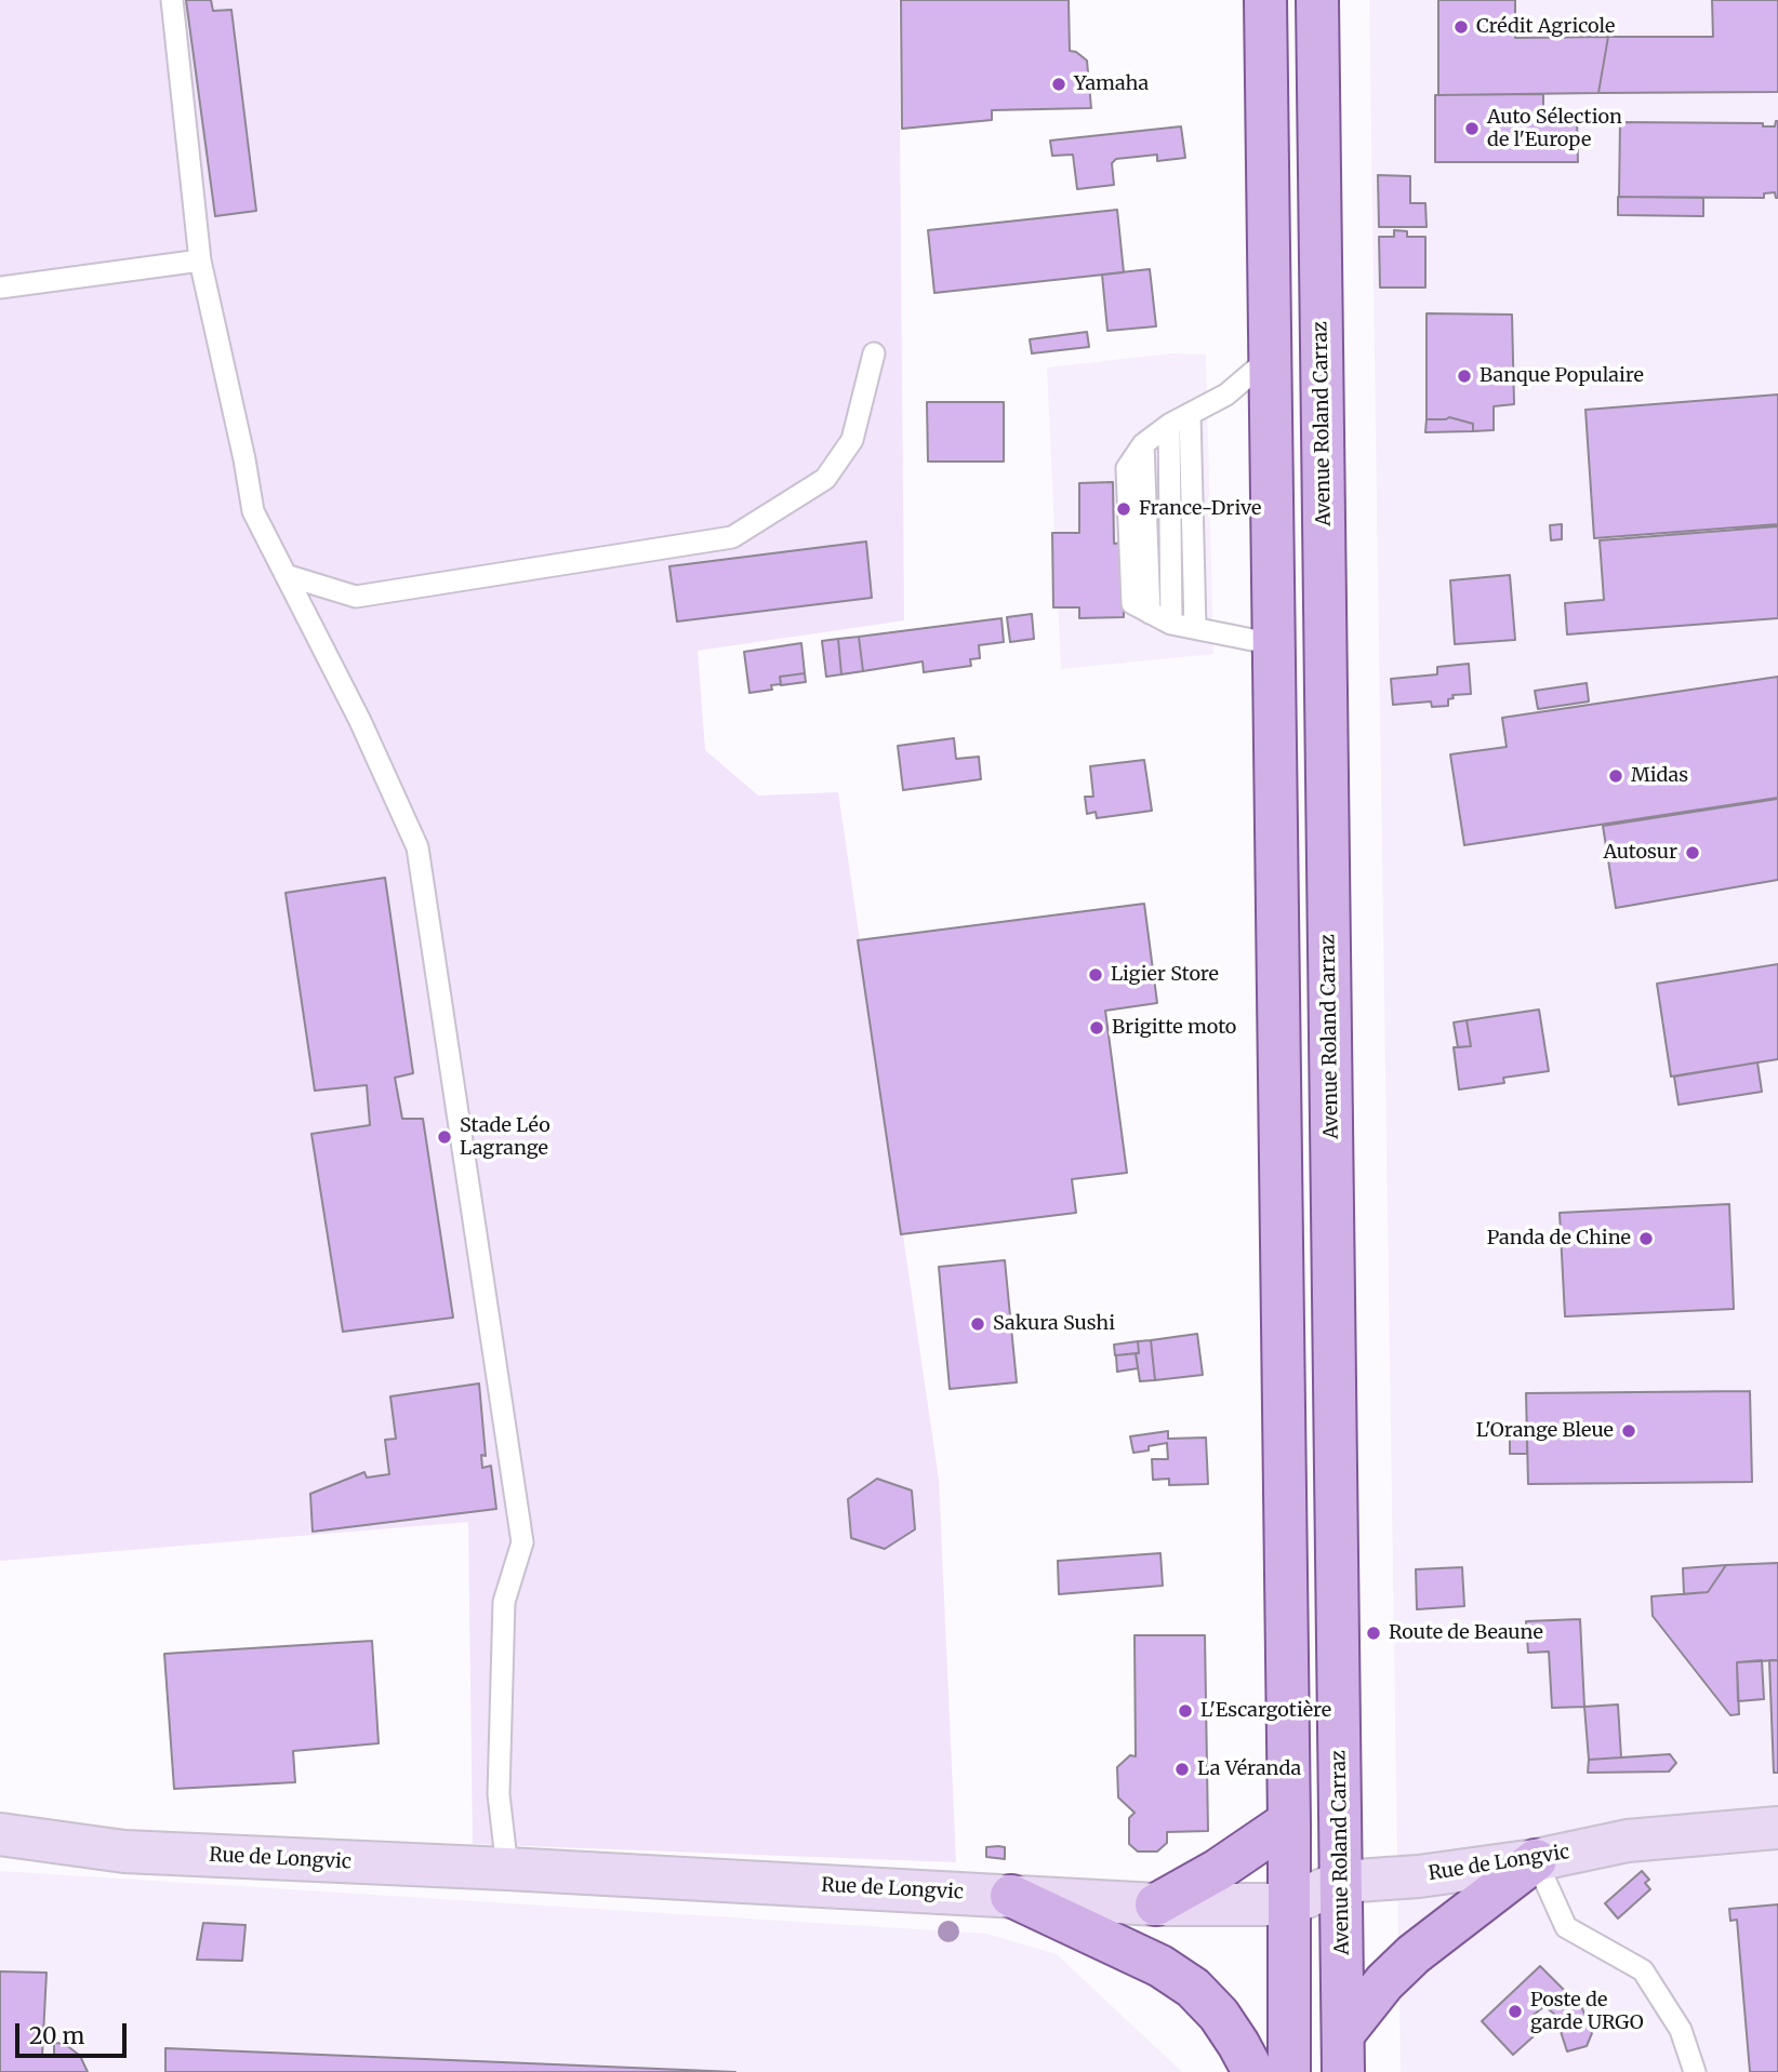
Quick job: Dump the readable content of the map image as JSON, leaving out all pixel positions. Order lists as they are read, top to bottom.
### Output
{
  "streets": {
    "main road": ["Avenue Roland Carraz"],
    "street": ["Rue de Longvic"]
  },
  "crossings": [
    ["Avenue Roland Carraz", "Rue de Longvic"]
  ],
  "places": [
    "Crédit Agricole",
    "Yamaha",
    "Auto Sélection de l'Europe",
    "Banque Populaire",
    "France-Drive",
    "Midas",
    "Autosur",
    "Ligier Store",
    "Brigitte moto",
    "Stade Léo Lagrange",
    "Panda de Chine",
    "Sakura Sushi",
    "L'Orange Bleue",
    "Route de Beaune",
    "L'Escargotière",
    "La Véranda",
    "Poste de garde URGO"
  ],
  "scale_bar": "20 m"
}
